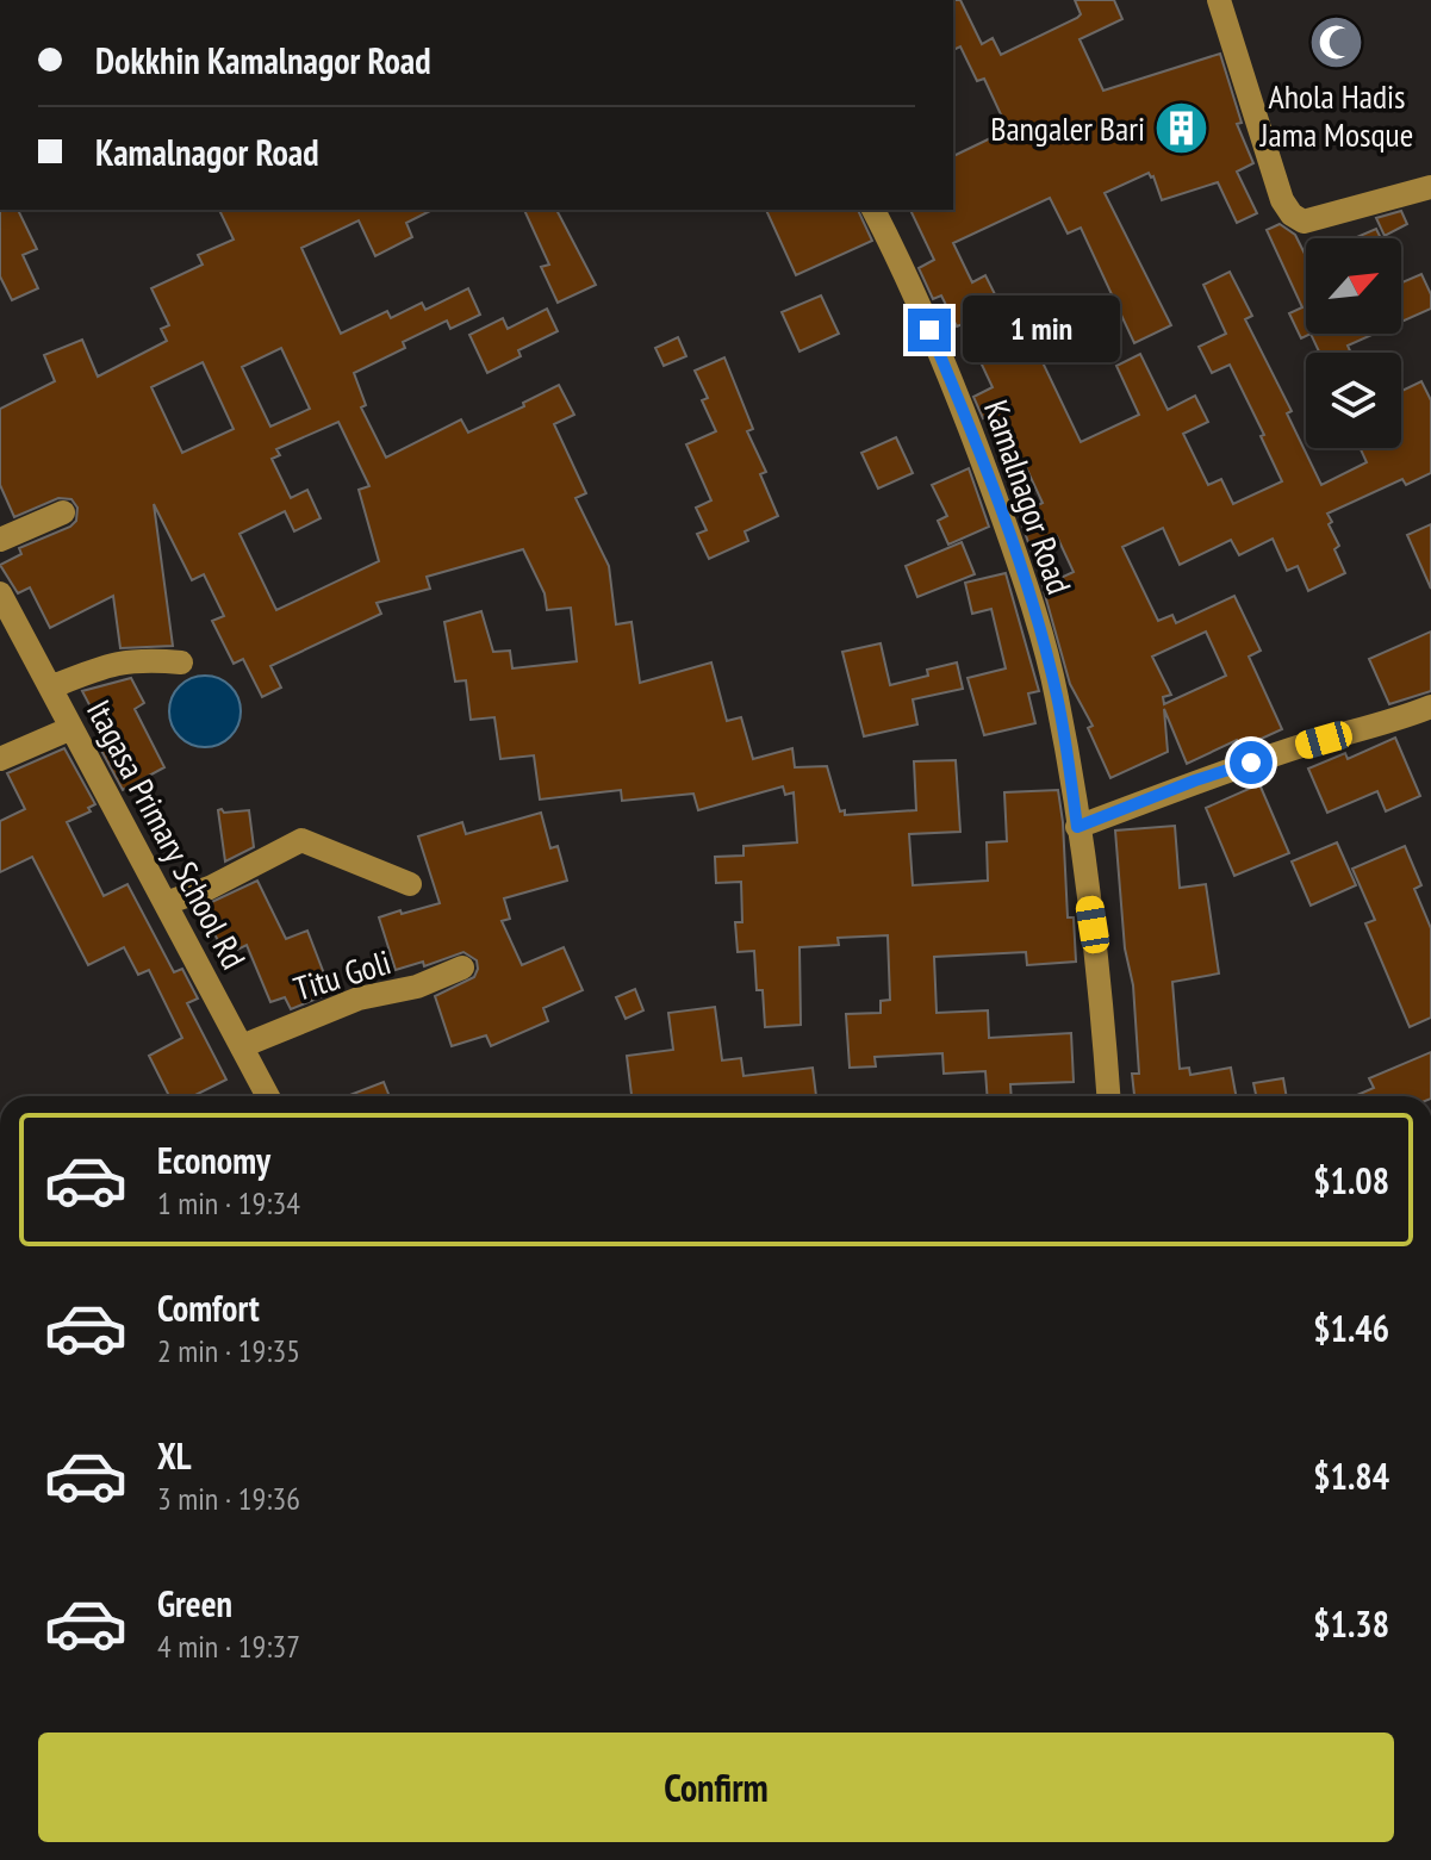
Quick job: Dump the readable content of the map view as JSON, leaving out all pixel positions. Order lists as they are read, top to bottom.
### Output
{
  "streets": {
    "street": ["Kamalnagor Road", "Itagasa Primary School Rd", "Titu Goli"]
  },
  "crossings": [
    ["Itagasa Primary School Rd", "Titu Goli"]
  ],
  "places": {
    "mosque": ["Ahola Hadis Jama Mosque"],
    "building": ["Bangaler Bari"]
  },
  "north": "top right",
  "page": {
    "banner": ["Dokkhin Kamalnagor Road", "Kamalnagor Road"],
    "bubble": "1 min",
    "list": [
      {
        "name": "Economy",
        "note": "1 min · 19:34",
        "value": "$1.08"
      },
      {
        "name": "Comfort",
        "note": "2 min · 19:35",
        "value": "$1.46"
      },
      {
        "name": "XL",
        "note": "3 min · 19:36",
        "value": "$1.84"
      },
      {
        "name": "Green",
        "note": "4 min · 19:37",
        "value": "$1.38"
      }
    ],
    "buttons": "Confirm"
  }
}
